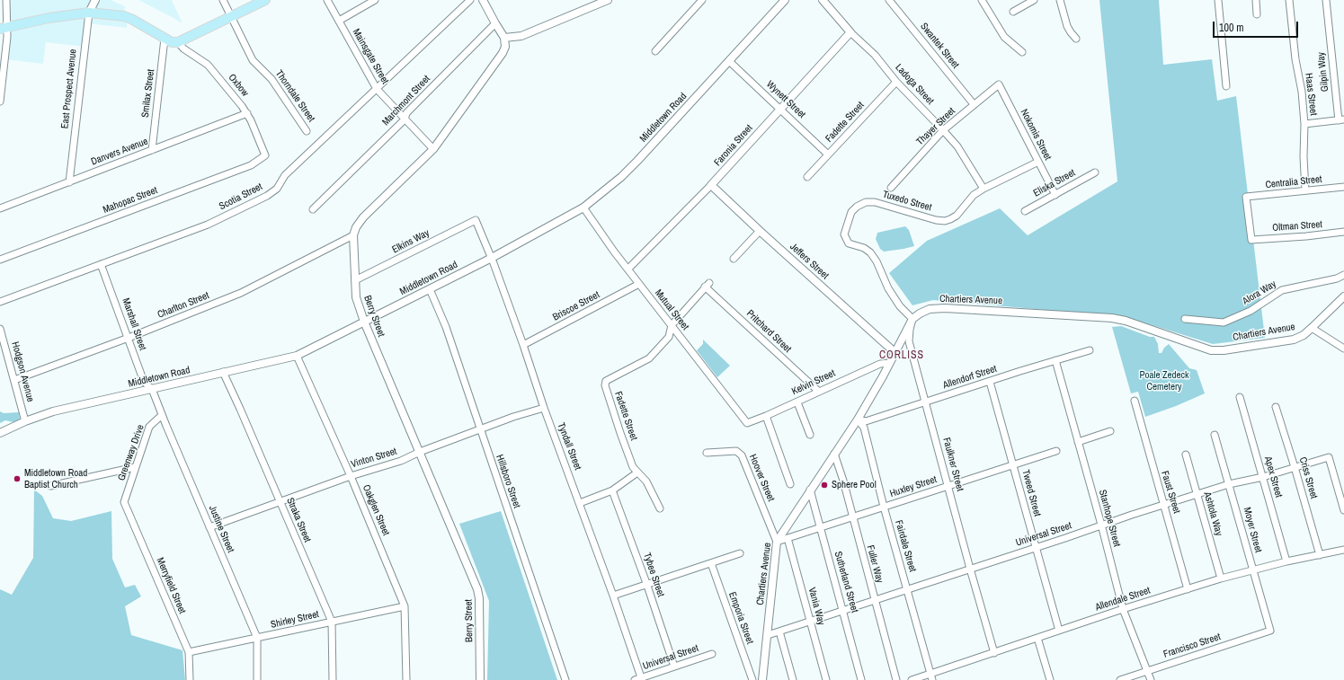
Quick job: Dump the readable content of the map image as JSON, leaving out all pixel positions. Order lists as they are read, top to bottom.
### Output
{
  "streets": {
    "street": [
      "Swantek Street",
      "Mainsgate Street",
      "Gilpin Way",
      "Ladoga Street",
      "Oxbow",
      "East Prospect Avenue",
      "Smilax Street",
      "Haas Street",
      "Thorndale Street",
      "Wynett Street",
      "Marchmont Street",
      "Middletown Road",
      "Fadette Street",
      "Thayer Street",
      "Nokomis Street",
      "Faronia Street",
      "Danvers Avenue",
      "Centralia Street",
      "Eliska Street",
      "Scotia Street",
      "Mahopac Street",
      "Tuxedo Street",
      "Oltman Street",
      "Elkins Way",
      "Jeffers Street",
      "Alora Way",
      "Chartiers Avenue",
      "Charlton Street",
      "Briscoe Street",
      "Mutual Street",
      "Berry Street",
      "Marshall Street",
      "Pritchard Street",
      "Hodgson Avenue",
      "Allendorf Street",
      "Kelvin Street",
      "Tyndall Street",
      "Greenway Drive",
      "Vinton Street",
      "Faulkner Street",
      "Apex Street",
      "Hoover Street",
      "Criss Street",
      "Hillsboro Street",
      "Huxley Street",
      "Faust Street",
      "Tweed Street",
      "Oakglen Street",
      "Ashtola Way",
      "Stanhope Street",
      "Straka Street",
      "Justine Street",
      "Moyer Street",
      "Universal Street",
      "Fairdale Street",
      "Fuller Way",
      "Tybee Street",
      "Sutherland Street",
      "Merryfield Street",
      "Allendale Street",
      "Vania Way",
      "Emporia Street",
      "Shirley Street",
      "Francisco Street"
    ]
  },
  "crossings": [
    ["Swantek Street", "Thayer Street"],
    ["Mainsgate Street", "Marchmont Street"],
    ["Mainsgate Street", "Scotia Street"],
    ["Mainsgate Street", "Berry Street"],
    ["Ladoga Street", "Fadette Street"],
    ["Ladoga Street", "Thayer Street"],
    ["Ladoga Street", "Faronia Street"],
    ["Ladoga Street", "Tuxedo Street"],
    ["Oxbow", "Danvers Avenue"],
    ["Oxbow", "Mahopac Street"],
    ["East Prospect Avenue", "Danvers Avenue"],
    ["Smilax Street", "Danvers Avenue"],
    ["Haas Street", "Centralia Street"],
    ["Wynett Street", "Middletown Road"],
    ["Wynett Street", "Fadette Street"],
    ["Wynett Street", "Faronia Street"],
    ["Middletown Road", "Mutual Street"],
    ["Middletown Road", "Berry Street"],
    ["Middletown Road", "Marshall Street"],
    ["Middletown Road", "Hodgson Avenue"],
    ["Middletown Road", "Tyndall Street"],
    ["Middletown Road", "Hillsboro Street"],
    ["Middletown Road", "Oakglen Street"],
    ["Middletown Road", "Straka Street"],
    ["Middletown Road", "Justine Street"],
    ["Fadette Street", "Mutual Street"],
    ["Fadette Street", "Pritchard Street"],
    ["Thayer Street", "Nokomis Street"],
    ["Nokomis Street", "Eliska Street"],
    ["Nokomis Street", "Tuxedo Street"],
    ["Faronia Street", "Jeffers Street"],
    ["Faronia Street", "Mutual Street"],
    ["Centralia Street", "Oltman Street"],
    ["Scotia Street", "Marshall Street"],
    ["Tuxedo Street", "Chartiers Avenue"],
    ["Tuxedo Street", "Faulkner Street"],
    ["Elkins Way", "Berry Street"],
    ["Elkins Way", "Tyndall Street"],
    ["Jeffers Street", "Chartiers Avenue"],
    ["Chartiers Avenue", "Allendorf Street"],
    ["Chartiers Avenue", "Kelvin Street"],
    ["Chartiers Avenue", "Faulkner Street"],
    ["Chartiers Avenue", "Hoover Street"],
    ["Chartiers Avenue", "Huxley Street"],
    ["Chartiers Avenue", "Universal Street"],
    ["Chartiers Avenue", "Fairdale Street"],
    ["Chartiers Avenue", "Fuller Way"],
    ["Chartiers Avenue", "Sutherland Street"],
    ["Charlton Street", "Berry Street"],
    ["Charlton Street", "Marshall Street"],
    ["Charlton Street", "Hodgson Avenue"],
    ["Briscoe Street", "Mutual Street"],
    ["Briscoe Street", "Tyndall Street"],
    ["Mutual Street", "Kelvin Street"],
    ["Berry Street", "Vinton Street"],
    ["Marshall Street", "Justine Street"],
    ["Pritchard Street", "Kelvin Street"],
    ["Allendorf Street", "Faulkner Street"],
    ["Allendorf Street", "Tweed Street"],
    ["Allendorf Street", "Stanhope Street"],
    ["Allendorf Street", "Fairdale Street"],
    ["Tyndall Street", "Vinton Street"],
    ["Tyndall Street", "Universal Street"],
    ["Greenway Drive", "Justine Street"],
    ["Greenway Drive", "Merryfield Street"],
    ["Vinton Street", "Hillsboro Street"],
    ["Vinton Street", "Oakglen Street"],
    ["Vinton Street", "Straka Street"],
    ["Vinton Street", "Justine Street"],
    ["Faulkner Street", "Huxley Street"],
    ["Faulkner Street", "Universal Street"],
    ["Faulkner Street", "Allendale Street"],
    ["Apex Street", "Universal Street"],
    ["Apex Street", "Allendale Street"],
    ["Hoover Street", "Huxley Street"],
    ["Criss Street", "Universal Street"],
    ["Criss Street", "Allendale Street"],
    ["Huxley Street", "Tweed Street"],
    ["Huxley Street", "Fairdale Street"],
    ["Huxley Street", "Fuller Way"],
    ["Huxley Street", "Sutherland Street"],
    ["Huxley Street", "Vania Way"],
    ["Faust Street", "Universal Street"],
    ["Faust Street", "Allendale Street"],
    ["Tweed Street", "Universal Street"],
    ["Tweed Street", "Allendale Street"],
    ["Oakglen Street", "Shirley Street"],
    ["Ashtola Way", "Universal Street"],
    ["Ashtola Way", "Allendale Street"],
    ["Stanhope Street", "Universal Street"],
    ["Stanhope Street", "Allendale Street"],
    ["Stanhope Street", "Francisco Street"],
    ["Straka Street", "Shirley Street"],
    ["Justine Street", "Shirley Street"],
    ["Moyer Street", "Universal Street"],
    ["Moyer Street", "Allendale Street"],
    ["Moyer Street", "Francisco Street"],
    ["Universal Street", "Fairdale Street"],
    ["Universal Street", "Fuller Way"],
    ["Universal Street", "Tybee Street"],
    ["Universal Street", "Sutherland Street"],
    ["Universal Street", "Vania Way"],
    ["Fairdale Street", "Allendale Street"],
    ["Merryfield Street", "Shirley Street"]
  ],
  "districts": ["CORLISS"],
  "parks": ["Poale Zedeck Cemetery"],
  "places": ["Middletown Road Baptist Church", "Sphere Pool"],
  "scale_bar": "100 m"
}
